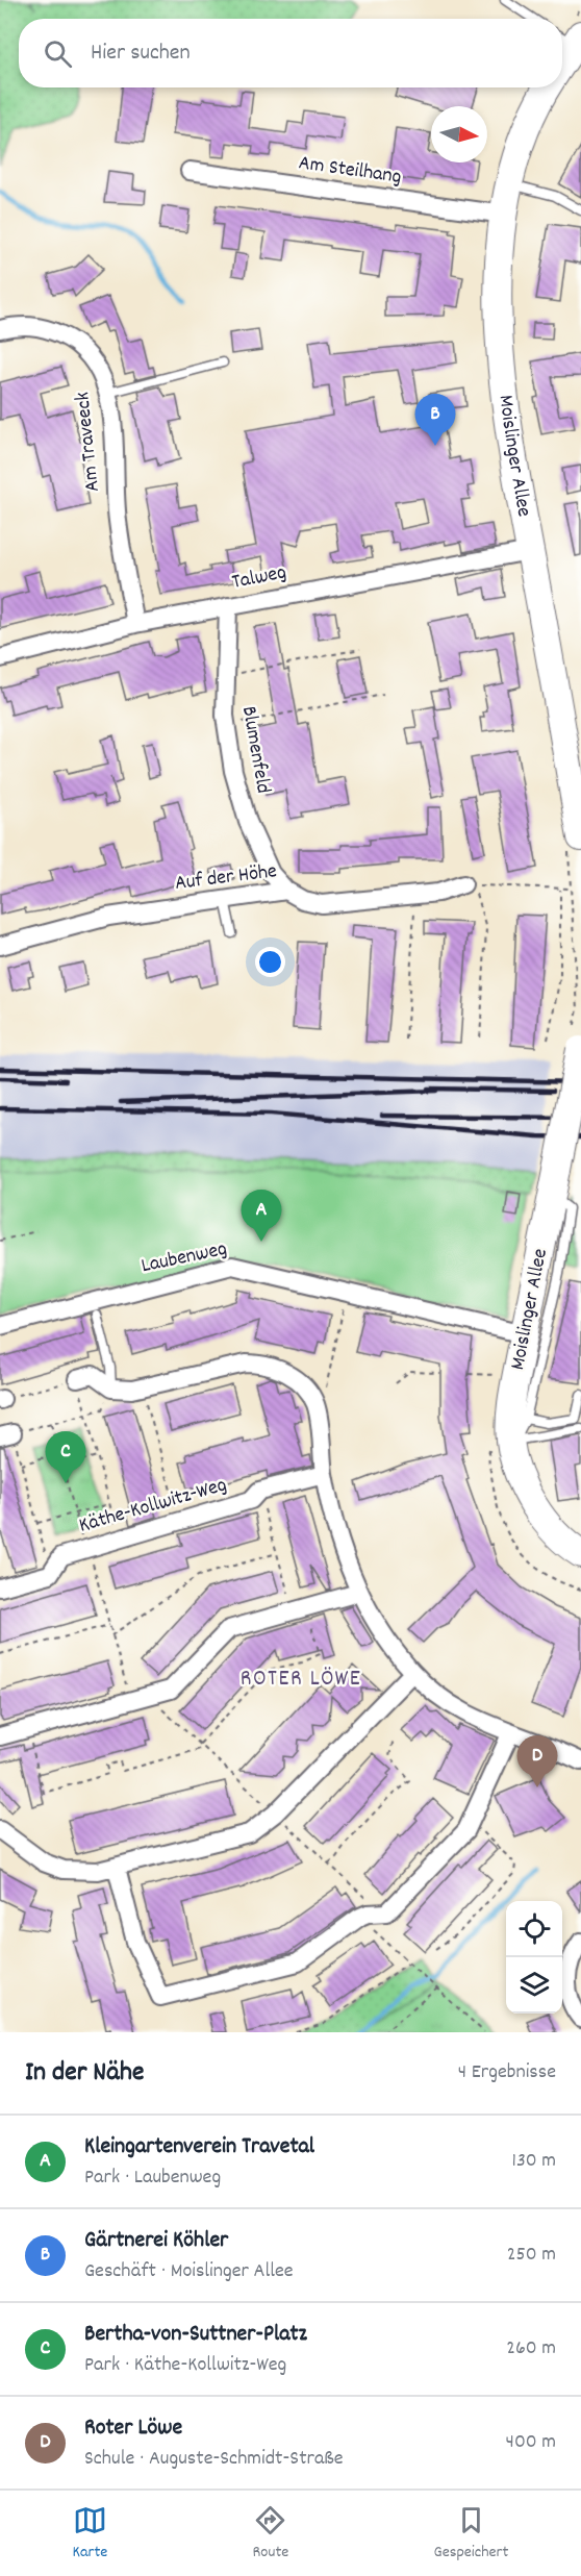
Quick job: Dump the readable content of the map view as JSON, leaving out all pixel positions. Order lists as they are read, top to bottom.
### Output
{
  "streets": {
    "main road": ["Moislinger Allee"],
    "street": [
      "Am Steilhang",
      "Am Traveeck",
      "Talweg",
      "Blumenfeld",
      "Auf der Höhe",
      "Laubenweg",
      "Käthe-Kollwitz-Weg"
    ]
  },
  "crossings": [
    ["Am Steilhang", "Moislinger Allee"],
    ["Am Traveeck", "Talweg"],
    ["Moislinger Allee", "Talweg"],
    ["Moislinger Allee", "Laubenweg"],
    ["Talweg", "Blumenfeld"],
    ["Blumenfeld", "Auf der Höhe"]
  ],
  "districts": ["ROTER LÖWE"],
  "north": "right",
  "page": {
    "search": "Hier suchen",
    "pins": [
      "B",
      "A",
      "C",
      "D"
    ],
    "heading": ["In der Nähe", "4 Ergebnisse"],
    "list": [
      {
        "mark": "A",
        "name": "Kleingartenverein Travetal",
        "note": "Park · Laubenweg",
        "value": "130 m"
      },
      {
        "mark": "B",
        "name": "Gärtnerei Köhler",
        "note": "Geschäft · Moislinger Allee",
        "value": "250 m"
      },
      {
        "mark": "C",
        "name": "Bertha-von-Suttner-Platz",
        "note": "Park · Käthe-Kollwitz-Weg",
        "value": "260 m"
      },
      {
        "mark": "D",
        "name": "Roter Löwe",
        "note": "Schule · Auguste-Schmidt-Straße",
        "value": "400 m"
      }
    ],
    "nav": ["Karte", "Route", "Gespeichert"]
  }
}
